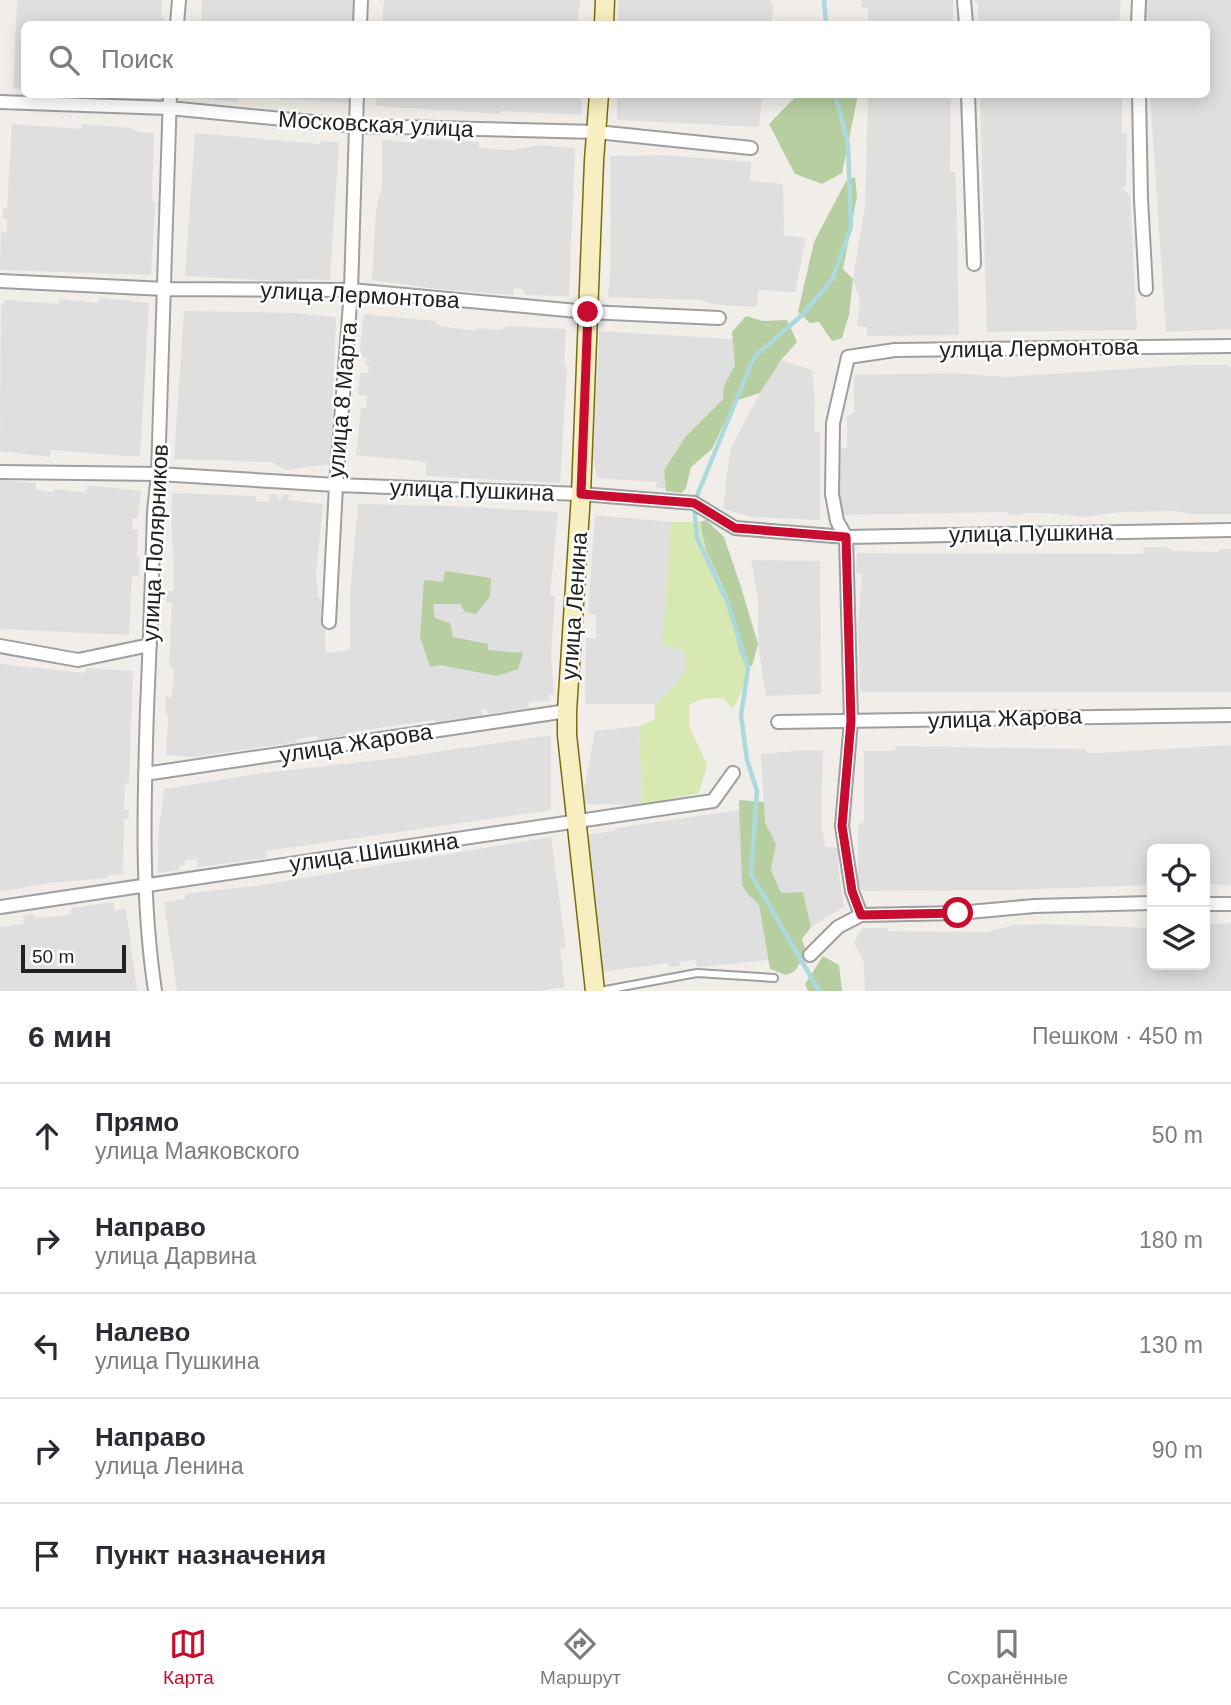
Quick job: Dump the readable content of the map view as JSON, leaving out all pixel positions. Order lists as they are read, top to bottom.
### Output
{
  "streets": {
    "street": [
      "Московская улица",
      "улица Лермонтова",
      "улица 8 Марта",
      "улица Пушкина",
      "улица Полярников",
      "улица Ленина",
      "улица Жарова",
      "улица Шишкина"
    ]
  },
  "crossings": [
    ["Московская улица", "улица 8 Марта"],
    ["Московская улица", "улица Полярников"],
    ["Московская улица", "улица Ленина"],
    ["улица Лермонтова", "улица 8 Марта"],
    ["улица Лермонтова", "улица Пушкина"],
    ["улица Лермонтова", "улица Полярников"],
    ["улица Лермонтова", "улица Ленина"],
    ["улица 8 Марта", "улица Пушкина"],
    ["улица Пушкина", "улица Полярников"],
    ["улица Пушкина", "улица Ленина"],
    ["улица Полярников", "улица Жарова"],
    ["улица Полярников", "улица Шишкина"],
    ["улица Ленина", "улица Жарова"],
    ["улица Ленина", "улица Шишкина"]
  ],
  "scale_bar": "50 m",
  "page": {
    "search": "Поиск",
    "scale": "50 m",
    "heading": ["6 мин", "Пешком · 450 m"],
    "list": [
      ["Прямо", "улица Маяковского", "50 m"],
      ["Направо", "улица Дарвина", "180 m"],
      ["Налево", "улица Пушкина", "130 m"],
      ["Направо", "улица Ленина", "90 m"],
      "Пункт назначения"
    ],
    "nav": ["Карта", "Маршрут", "Сохранённые"]
  }
}
